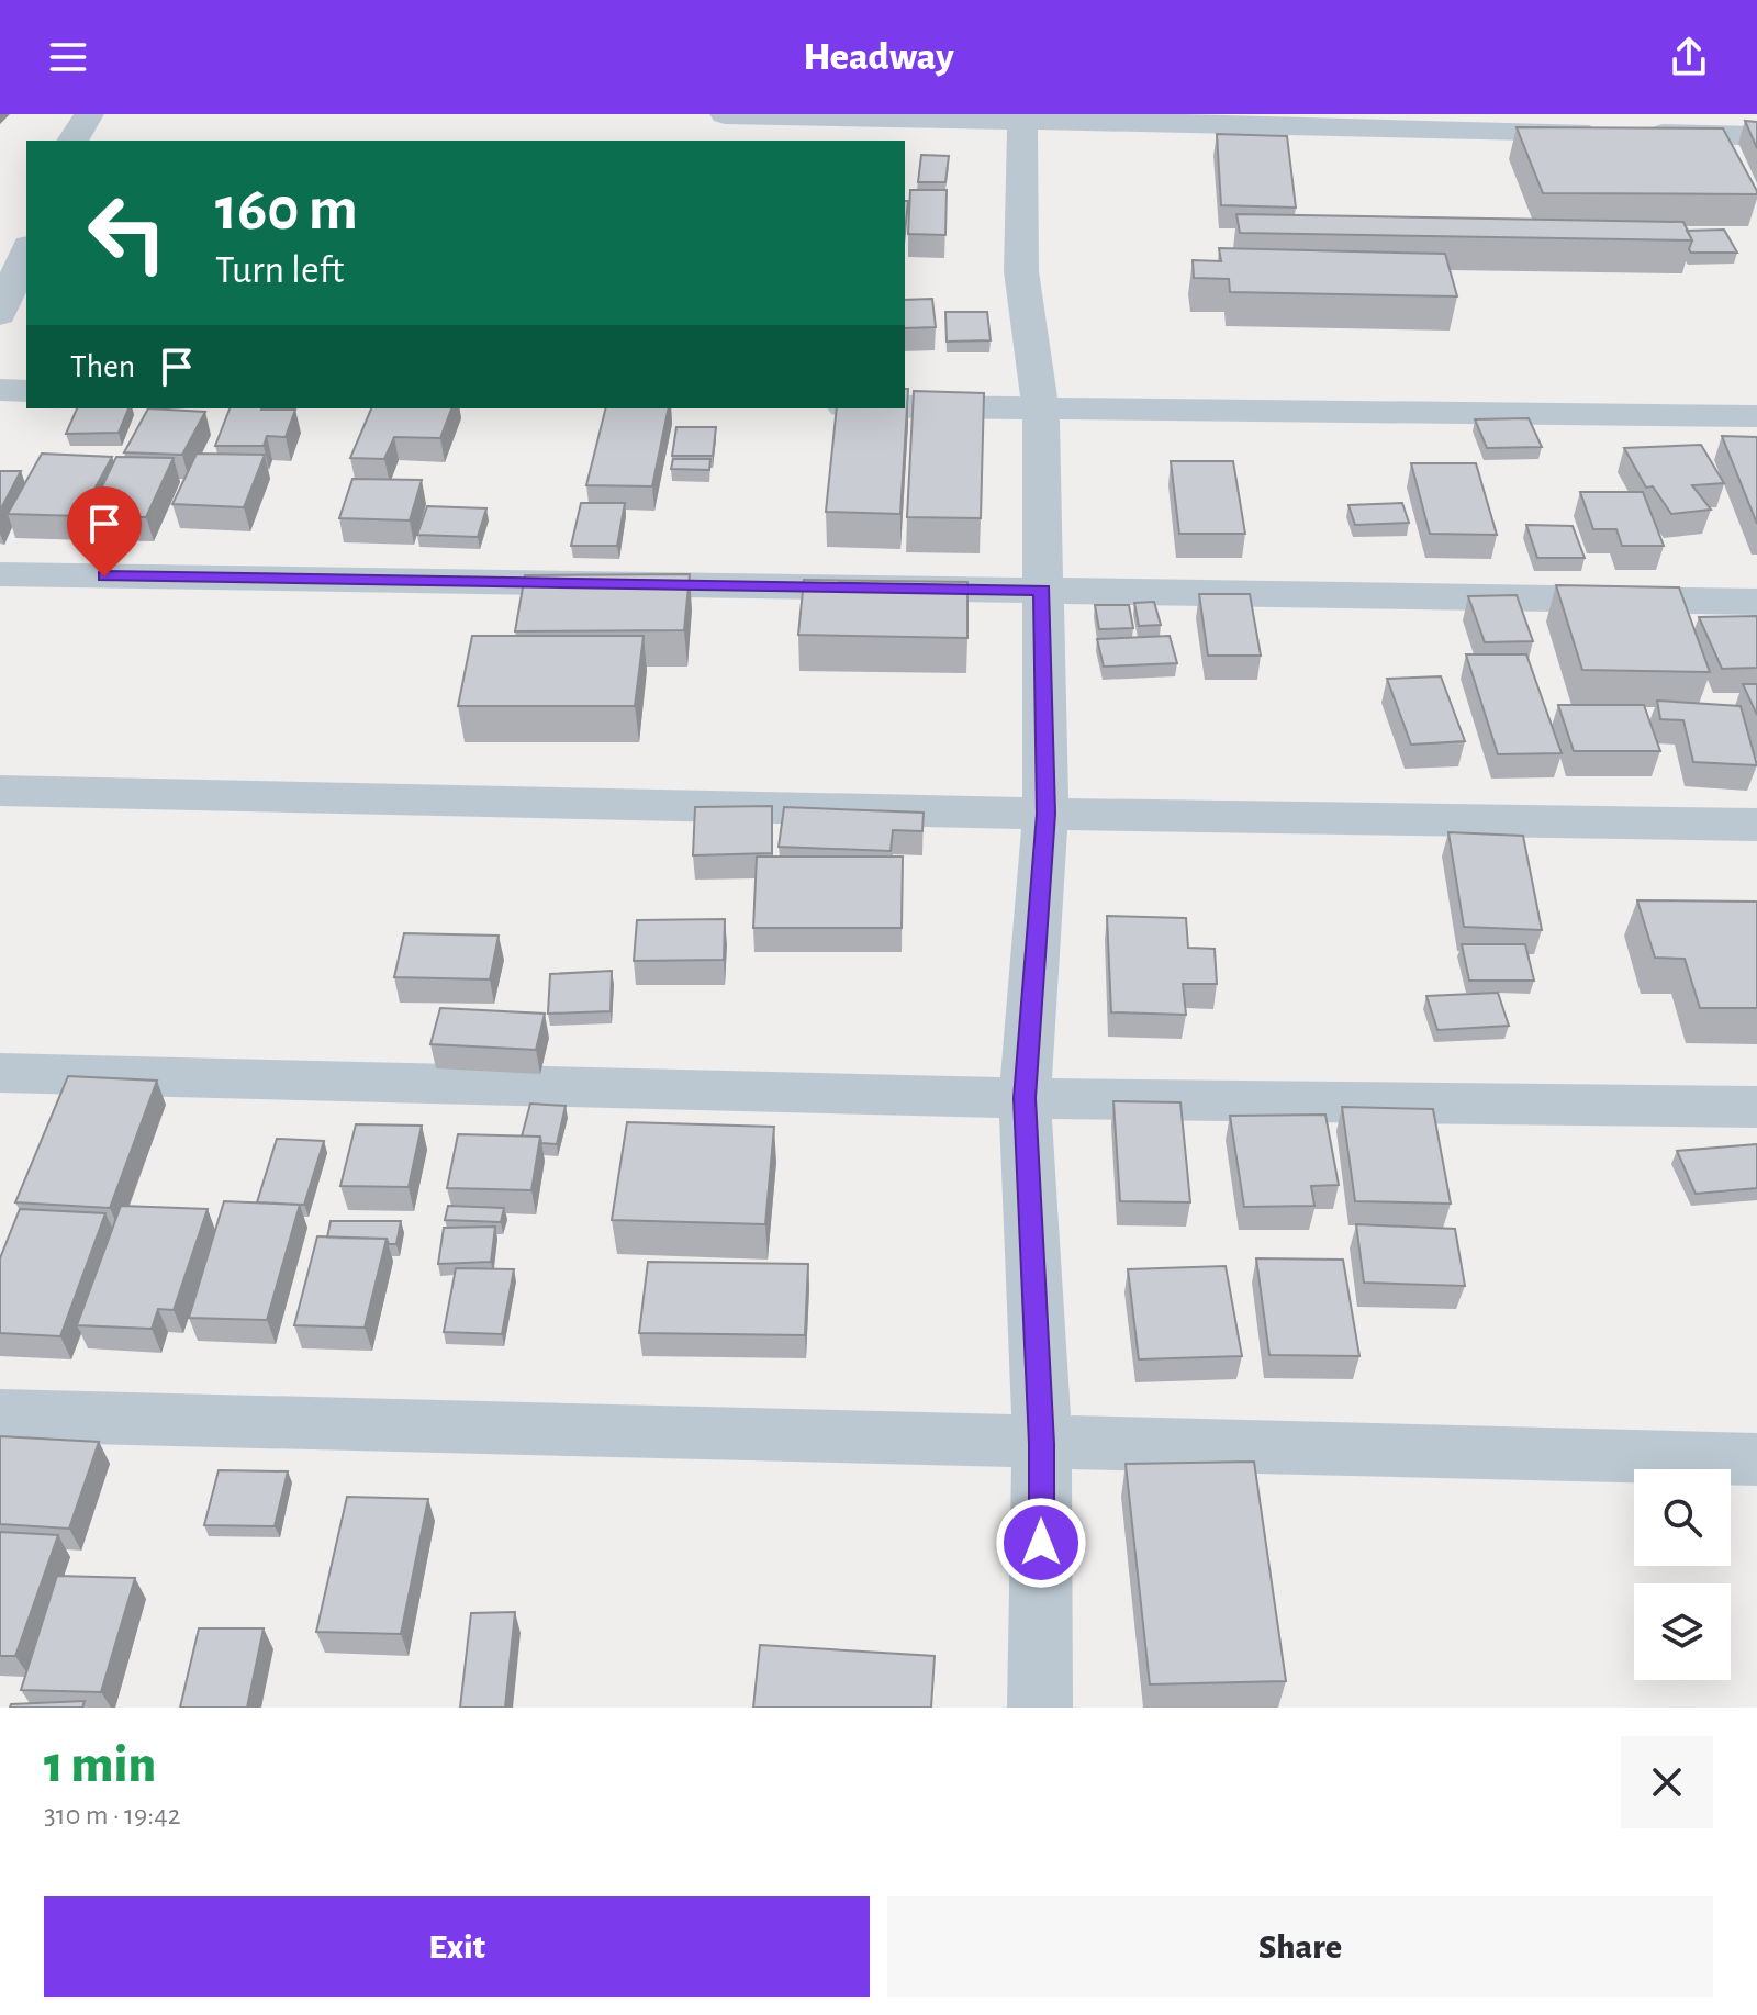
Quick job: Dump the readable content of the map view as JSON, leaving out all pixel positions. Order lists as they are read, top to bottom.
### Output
{
  "page": {
    "header": "Headway",
    "turn": ["160 m", "Turn left"],
    "then": "Then",
    "heading": ["1 min", "310 m · 19:42"],
    "buttons": ["Exit", "Share"]
  }
}
